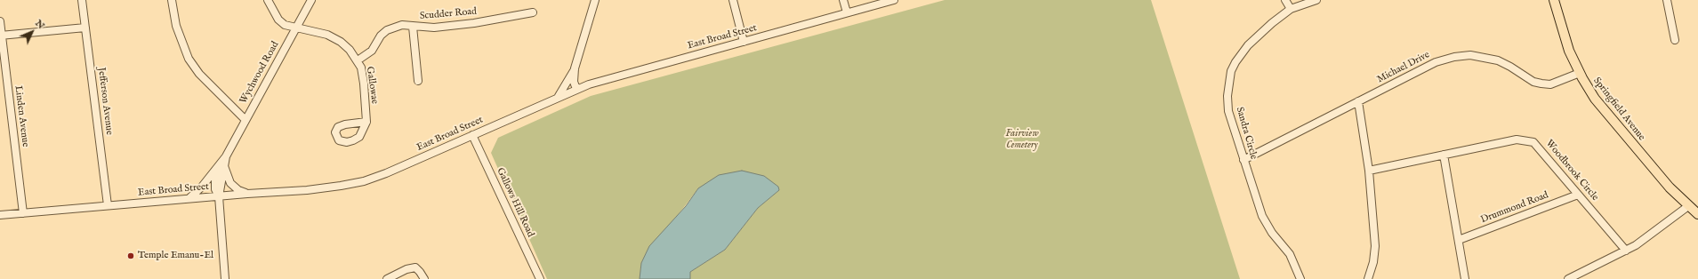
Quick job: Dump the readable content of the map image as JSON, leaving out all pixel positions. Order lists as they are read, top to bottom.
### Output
{
  "streets": {
    "main road": ["Springfield Avenue"],
    "street": [
      "Scudder Road",
      "East Broad Street",
      "Michael Drive",
      "Wychwood Road",
      "Gallowae",
      "Jefferson Avenue",
      "Linden Avenue",
      "Sandra Circle",
      "Woodbrook Circle",
      "Gallows Hill Road",
      "Drummond Road"
    ]
  },
  "crossings": [
    ["Scudder Road", "Gallowae"],
    ["East Broad Street", "Wychwood Road"],
    ["East Broad Street", "Jefferson Avenue"],
    ["East Broad Street", "Linden Avenue"],
    ["East Broad Street", "Gallows Hill Road"],
    ["Michael Drive", "Springfield Avenue"],
    ["Michael Drive", "Sandra Circle"],
    ["Wychwood Road", "Gallowae"],
    ["Woodbrook Circle", "Drummond Road"]
  ],
  "parks": ["Fairview Cemetery"],
  "places": ["Temple Emanu-El"],
  "north": "top right"
}
